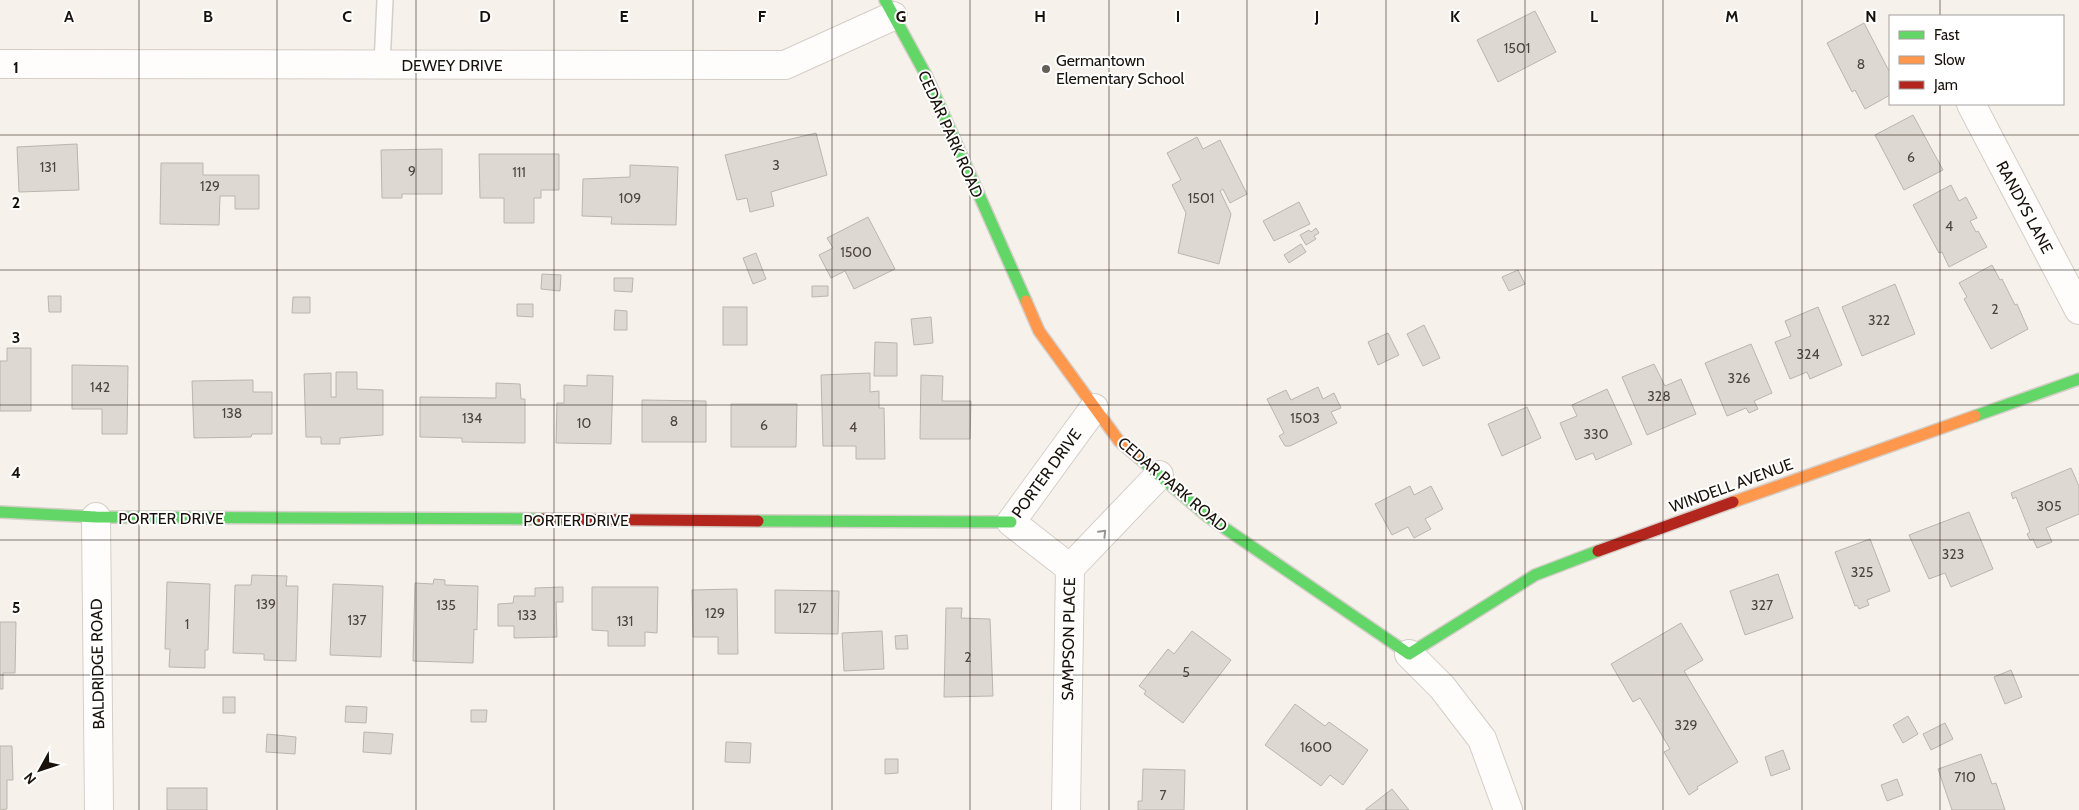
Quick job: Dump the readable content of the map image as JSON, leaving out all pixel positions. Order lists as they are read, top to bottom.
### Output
{
  "streets": {
    "street": [
      "DEWEY DRIVE",
      "CEDAR PARK ROAD",
      "RANDYS LANE",
      "PORTER DRIVE",
      "WINDELL AVENUE",
      "SAMPSON PLACE",
      "BALDRIDGE ROAD"
    ]
  },
  "crossings": [
    ["DEWEY DRIVE", "CEDAR PARK ROAD"],
    ["CEDAR PARK ROAD", "PORTER DRIVE"],
    ["CEDAR PARK ROAD", "WINDELL AVENUE"],
    ["CEDAR PARK ROAD", "SAMPSON PLACE"],
    ["PORTER DRIVE", "BALDRIDGE ROAD"]
  ],
  "places": ["Germantown Elementary School"],
  "house_numbers": [
    "1501",
    "8",
    "6",
    "3",
    "131",
    "9",
    "111",
    "129",
    "109",
    "1501",
    "4",
    "1500",
    "2",
    "322",
    "324",
    "326",
    "142",
    "328",
    "138",
    "134",
    "1503",
    "8",
    "10",
    "6",
    "4",
    "330",
    "305",
    "323",
    "325",
    "139",
    "135",
    "327",
    "127",
    "129",
    "133",
    "137",
    "131",
    "1",
    "2",
    "5",
    "329",
    "1600",
    "710",
    "7"
  ],
  "legend": ["Fast", "Slow", "Jam"],
  "north": "bottom left",
  "grid": {
    "columns": [
      "A",
      "B",
      "C",
      "D",
      "E",
      "F",
      "G",
      "H",
      "I",
      "J",
      "K",
      "L",
      "M",
      "N"
    ],
    "rows": [
      "1",
      "2",
      "3",
      "4",
      "5"
    ]
  }
}
